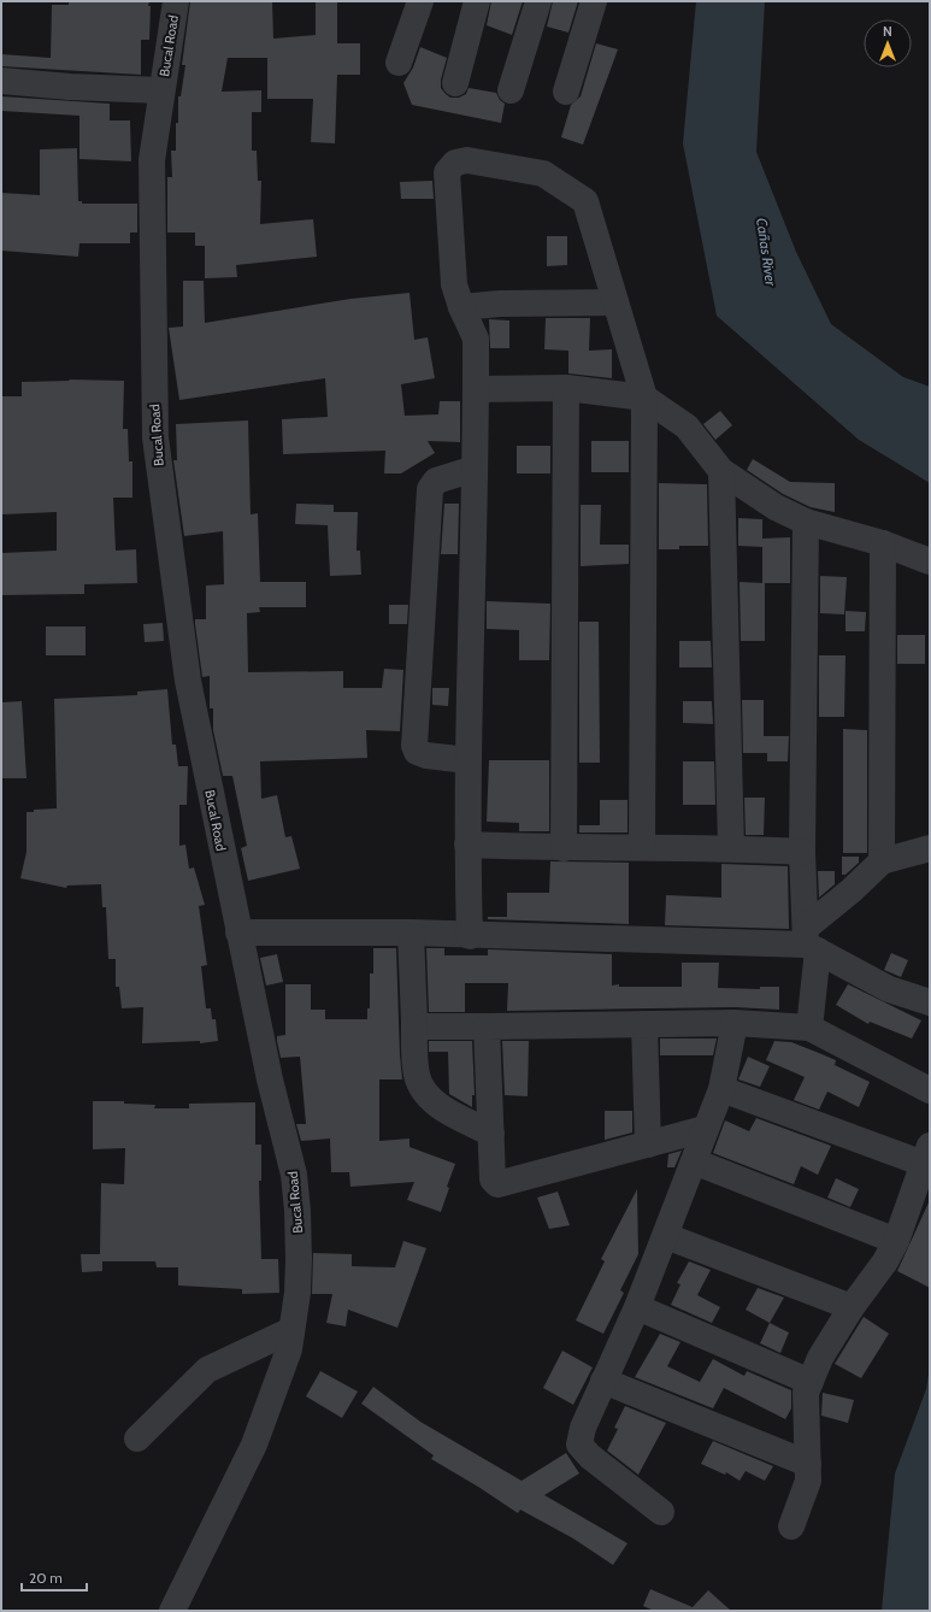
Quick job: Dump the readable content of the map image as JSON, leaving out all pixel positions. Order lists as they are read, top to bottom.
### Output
{
  "streets": {
    "street": ["Bucal Road"]
  },
  "water": ["Cañas River"],
  "scale_bar": "20 m",
  "north": "top"
}
